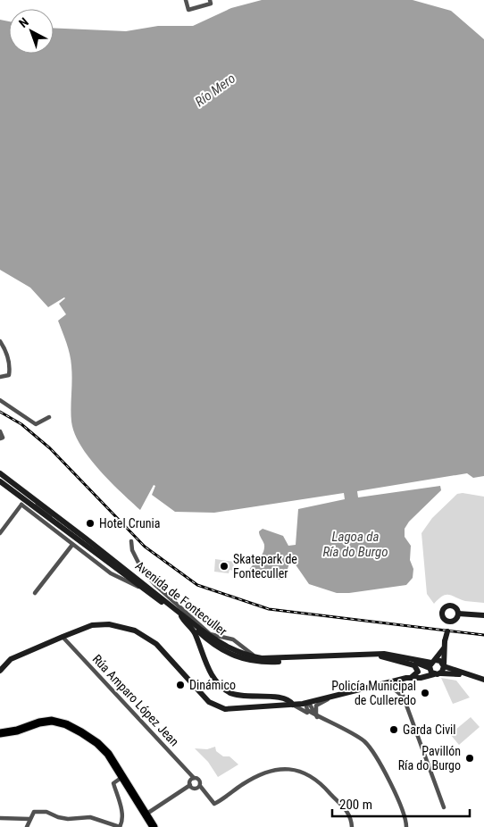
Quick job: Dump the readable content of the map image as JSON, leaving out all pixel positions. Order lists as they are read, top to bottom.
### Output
{
  "streets": {
    "main road": ["Avenida de Fonteculler"],
    "street": ["Rúa Amparo López Jean"]
  },
  "water": ["Río Mero", "Lagoa da Ría do Burgo"],
  "places": [
    "Hotel Crunia",
    "Skatepark de Fonteculler",
    "Dinámico",
    "Policía Municipal de Culleredo",
    "Garda Civil",
    "Pavillón Ría do Burgo"
  ],
  "scale_bar": "200 m",
  "north": "top left"
}
